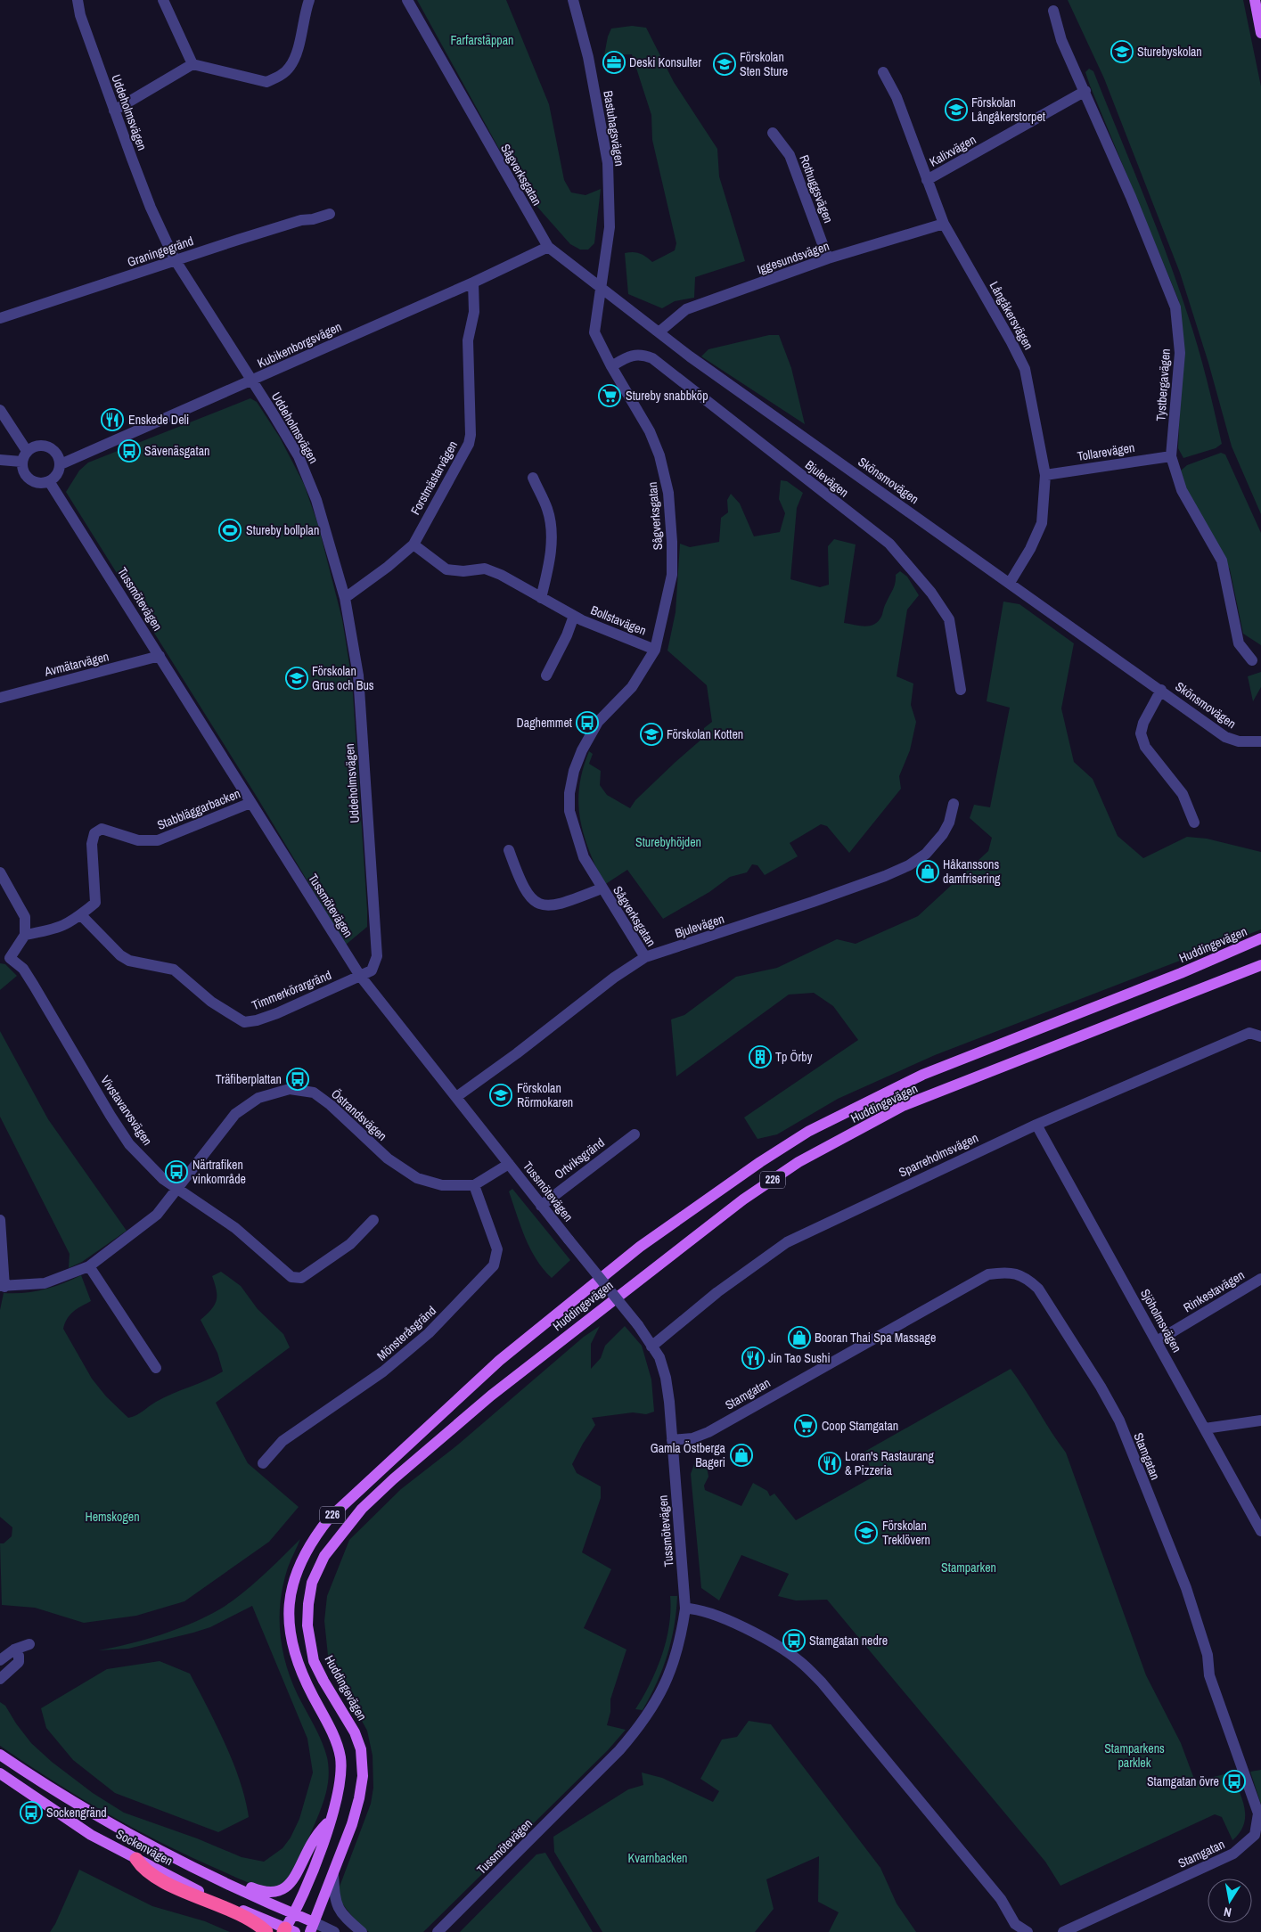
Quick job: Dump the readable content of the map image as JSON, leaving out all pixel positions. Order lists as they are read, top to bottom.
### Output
{
  "streets": {
    "main road": ["Huddingevägen", "226", "Sockenvägen"],
    "street": [
      "Uddeholmsvägen",
      "Bastuhagsvägen",
      "Kalixvägen",
      "Sågverksgatan",
      "Rothuggsvägen",
      "Graningegränd",
      "Iggesundsvägen",
      "Långåkersvägen",
      "Kubikenborgsvägen",
      "Tystbergavägen",
      "Tollarevägen",
      "Forstmästarvägen",
      "Bjulevägen",
      "Skönsmovägen",
      "Tussmötevägen",
      "Bollstavägen",
      "Avmätarvägen",
      "Stabbläggarbacken",
      "Timmerkörargränd",
      "Vivstavarvsvägen",
      "Östrandsvägen",
      "Sparreholmsvägen",
      "Ortviksgränd",
      "Rinkestavägen",
      "Sjöholmsvägen",
      "Mönsteråsgränd",
      "Stamgatan"
    ]
  },
  "crossings": [
    ["Uddeholmsvägen", "Graningegränd"],
    ["Uddeholmsvägen", "Kubikenborgsvägen"],
    ["Uddeholmsvägen", "Forstmästarvägen"],
    ["Uddeholmsvägen", "Tussmötevägen"],
    ["Uddeholmsvägen", "Timmerkörargränd"],
    ["Bastuhagsvägen", "Sågverksgatan"],
    ["Bastuhagsvägen", "Skönsmovägen"],
    ["Kalixvägen", "Långåkersvägen"],
    ["Kalixvägen", "Tystbergavägen"],
    ["Sågverksgatan", "Kubikenborgsvägen"],
    ["Sågverksgatan", "Bjulevägen"],
    ["Sågverksgatan", "Skönsmovägen"],
    ["Sågverksgatan", "Bollstavägen"],
    ["Rothuggsvägen", "Iggesundsvägen"],
    ["Iggesundsvägen", "Långåkersvägen"],
    ["Iggesundsvägen", "Skönsmovägen"],
    ["Långåkersvägen", "Tollarevägen"],
    ["Långåkersvägen", "Skönsmovägen"],
    ["Kubikenborgsvägen", "Forstmästarvägen"],
    ["Kubikenborgsvägen", "Tussmötevägen"],
    ["Tystbergavägen", "Tollarevägen"],
    ["Forstmästarvägen", "Bollstavägen"],
    ["Bjulevägen", "Tussmötevägen"],
    ["Tussmötevägen", "Avmätarvägen"],
    ["Tussmötevägen", "Stabbläggarbacken"],
    ["Tussmötevägen", "Timmerkörargränd"],
    ["Tussmötevägen", "Sparreholmsvägen"],
    ["Tussmötevägen", "Ortviksgränd"],
    ["Tussmötevägen", "Stamgatan"],
    ["Stabbläggarbacken", "Timmerkörargränd"],
    ["Stabbläggarbacken", "Vivstavarvsvägen"],
    ["Huddingevägen", "Sockenvägen"],
    ["Vivstavarvsvägen", "Östrandsvägen"],
    ["Östrandsvägen", "Mönsteråsgränd"],
    ["Sparreholmsvägen", "Sjöholmsvägen"],
    ["Rinkestavägen", "Sjöholmsvägen"]
  ],
  "parks": [
    "Farfarstäppan",
    "Sturebyhöjden",
    "Hemskogen",
    "Stamparken",
    "Stamparkens parklek",
    "Kvarnbacken"
  ],
  "places": {
    "school or university": [
      "Sturebyskolan",
      "Förskolan Sten Sture",
      "Förskolan Långåkerstorpet",
      "Förskolan Grus och Bus",
      "Förskolan Kotten",
      "Förskolan Rörmokaren",
      "Förskolan Treklövern"
    ],
    "office": ["Deski Konsulter"],
    "supermarket": ["Stureby snabbköp", "Coop Stamgatan"],
    "restaurant": ["Enskede Deli", "Jin Tao Sushi", "Loran's Rastaurang & Pizzeria"],
    "bus stop": [
      "Sävenäsgatan",
      "Daghemmet",
      "Träfiberplattan",
      "Närtrafiken vinkområde",
      "Stamgatan nedre",
      "Stamgatan övre",
      "Sockengränd"
    ],
    "sports": ["Stureby bollplan"],
    "shop": ["Håkanssons damfrisering", "Booran Thai Spa Massage", "Gamla Östberga Bageri"],
    "building": ["Tp Örby"]
  },
  "north": "bottom"
}
